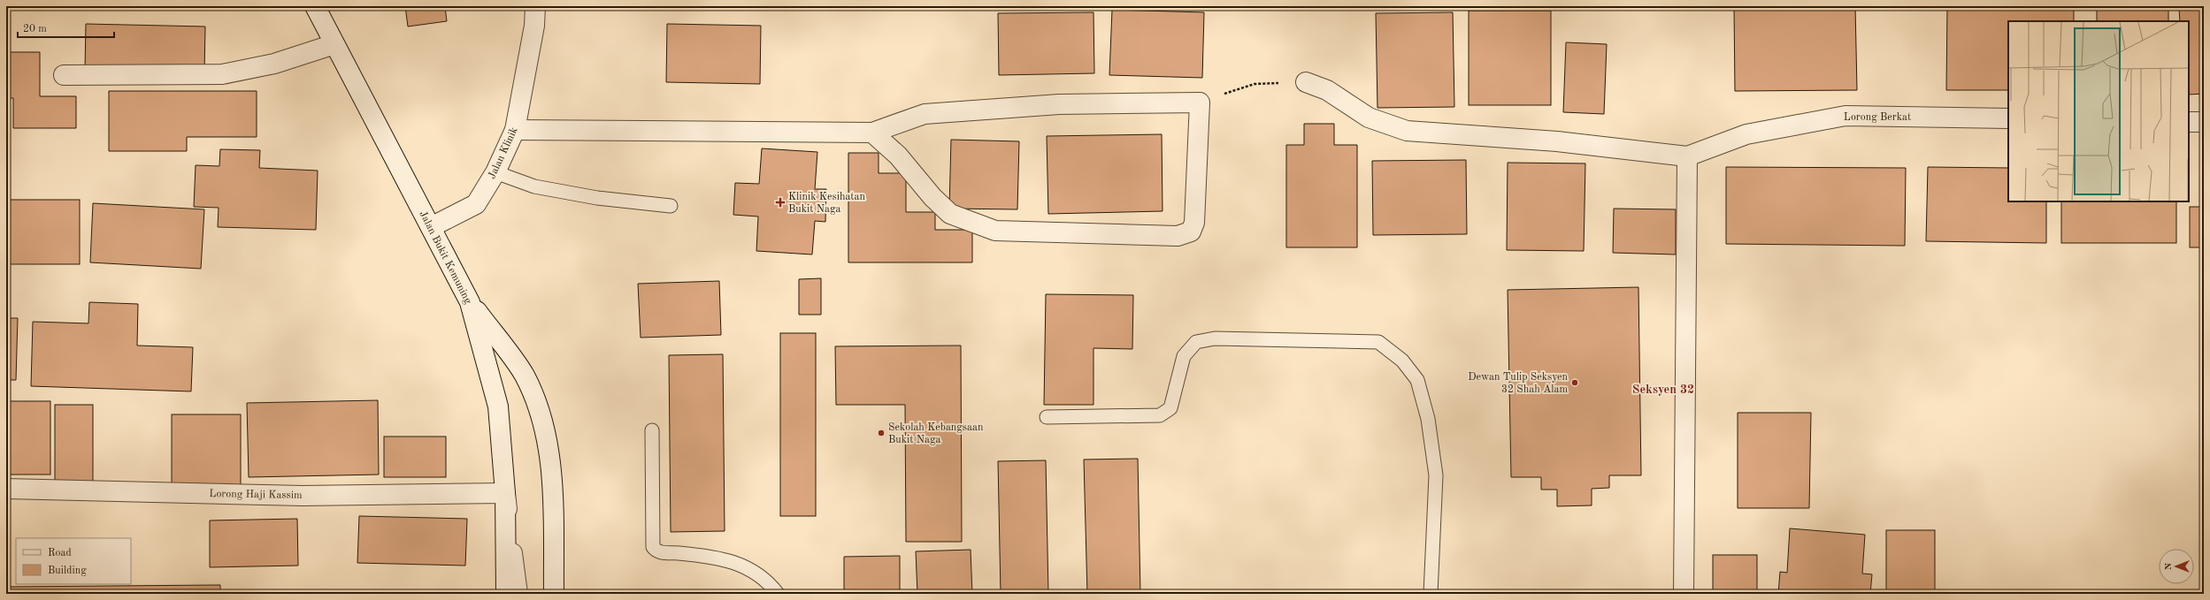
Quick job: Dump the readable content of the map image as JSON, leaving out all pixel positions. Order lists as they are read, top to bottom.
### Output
{
  "streets": {
    "street": [
      "Lorong Berkat",
      "Jalan Klinik",
      "Jalan Bukit Kemuning",
      "Lorong Haji Kassim"
    ]
  },
  "crossings": [
    ["Jalan Klinik", "Jalan Bukit Kemuning"],
    ["Jalan Bukit Kemuning", "Lorong Haji Kassim"]
  ],
  "districts": ["Seksyen 32"],
  "places": {
    "health": ["Klinik Kesihatan Bukit Naga"],
    "other": ["Dewan Tulip Seksyen 32 Shah Alam", "Sekolah Kebangsaan Bukit Naga"]
  },
  "legend": ["Road", "Building"],
  "scale_bar": "20 m",
  "north": "left"
}
